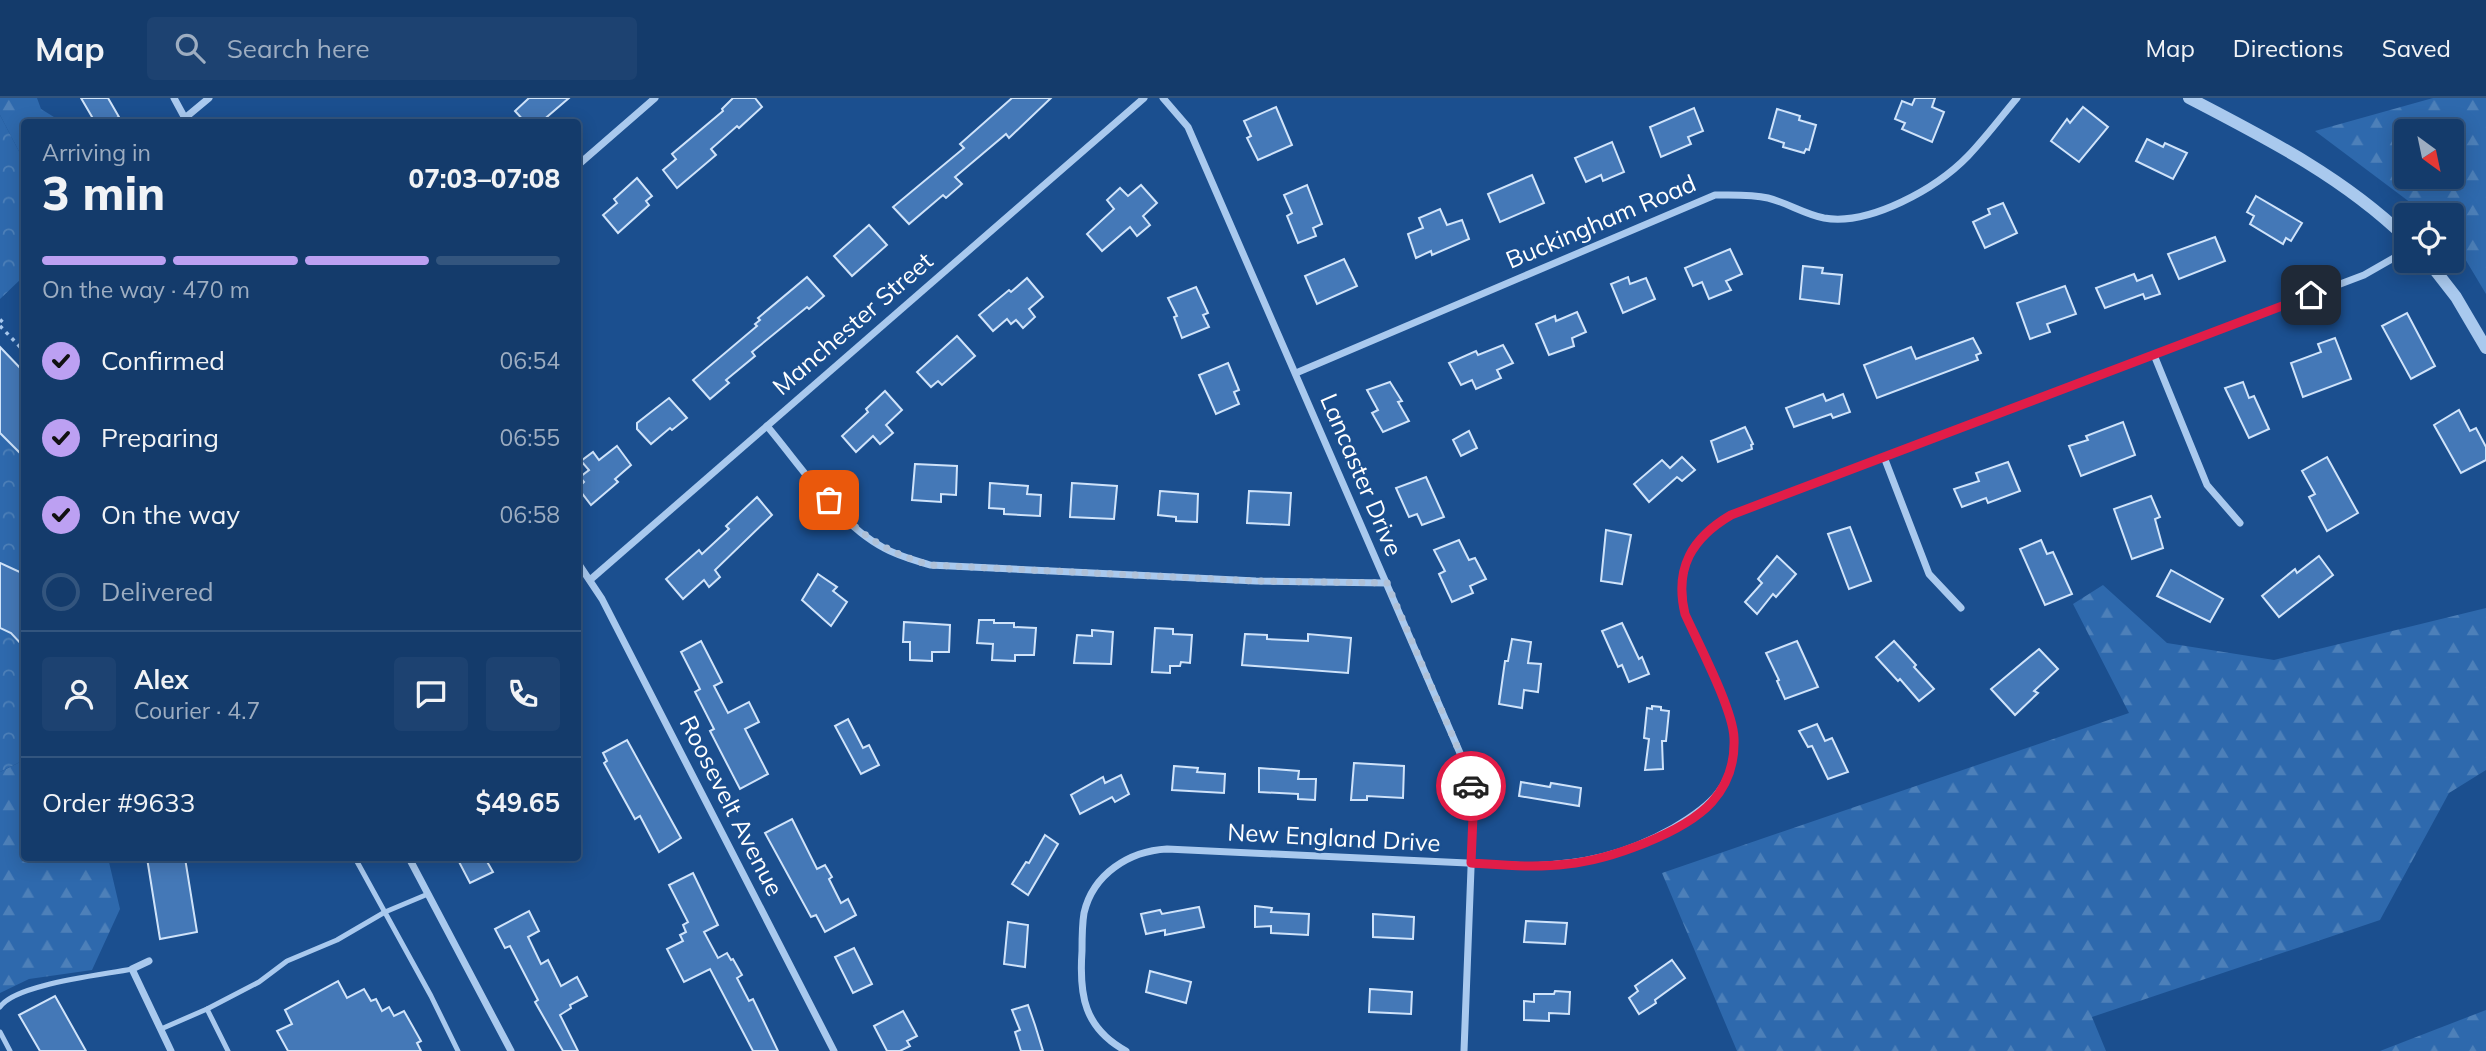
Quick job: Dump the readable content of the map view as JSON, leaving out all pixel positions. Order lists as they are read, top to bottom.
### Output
{
  "streets": {
    "street": [
      "Buckingham Road",
      "Manchester Street",
      "Lancaster Drive",
      "Roosevelt Avenue",
      "New England Drive"
    ]
  },
  "crossings": [
    ["Buckingham Road", "Lancaster Drive"],
    ["Manchester Street", "Roosevelt Avenue"],
    ["Lancaster Drive", "New England Drive"]
  ],
  "north": "bottom right",
  "page": {
    "header": "Map",
    "search": "Search here",
    "nav": ["Map", "Directions", "Saved"],
    "heading": ["3 min", "Arriving in", "07:03–07:08"],
    "panel": [
      "Alex",
      "Courier · 4.7",
      "Order #9633",
      "$49.65"
    ],
    "bar": "On the way · 470 m",
    "list": [
      ["Confirmed", "06:54"],
      ["Preparing", "06:55"],
      ["On the way", "06:58"],
      "Delivered"
    ]
  }
}
